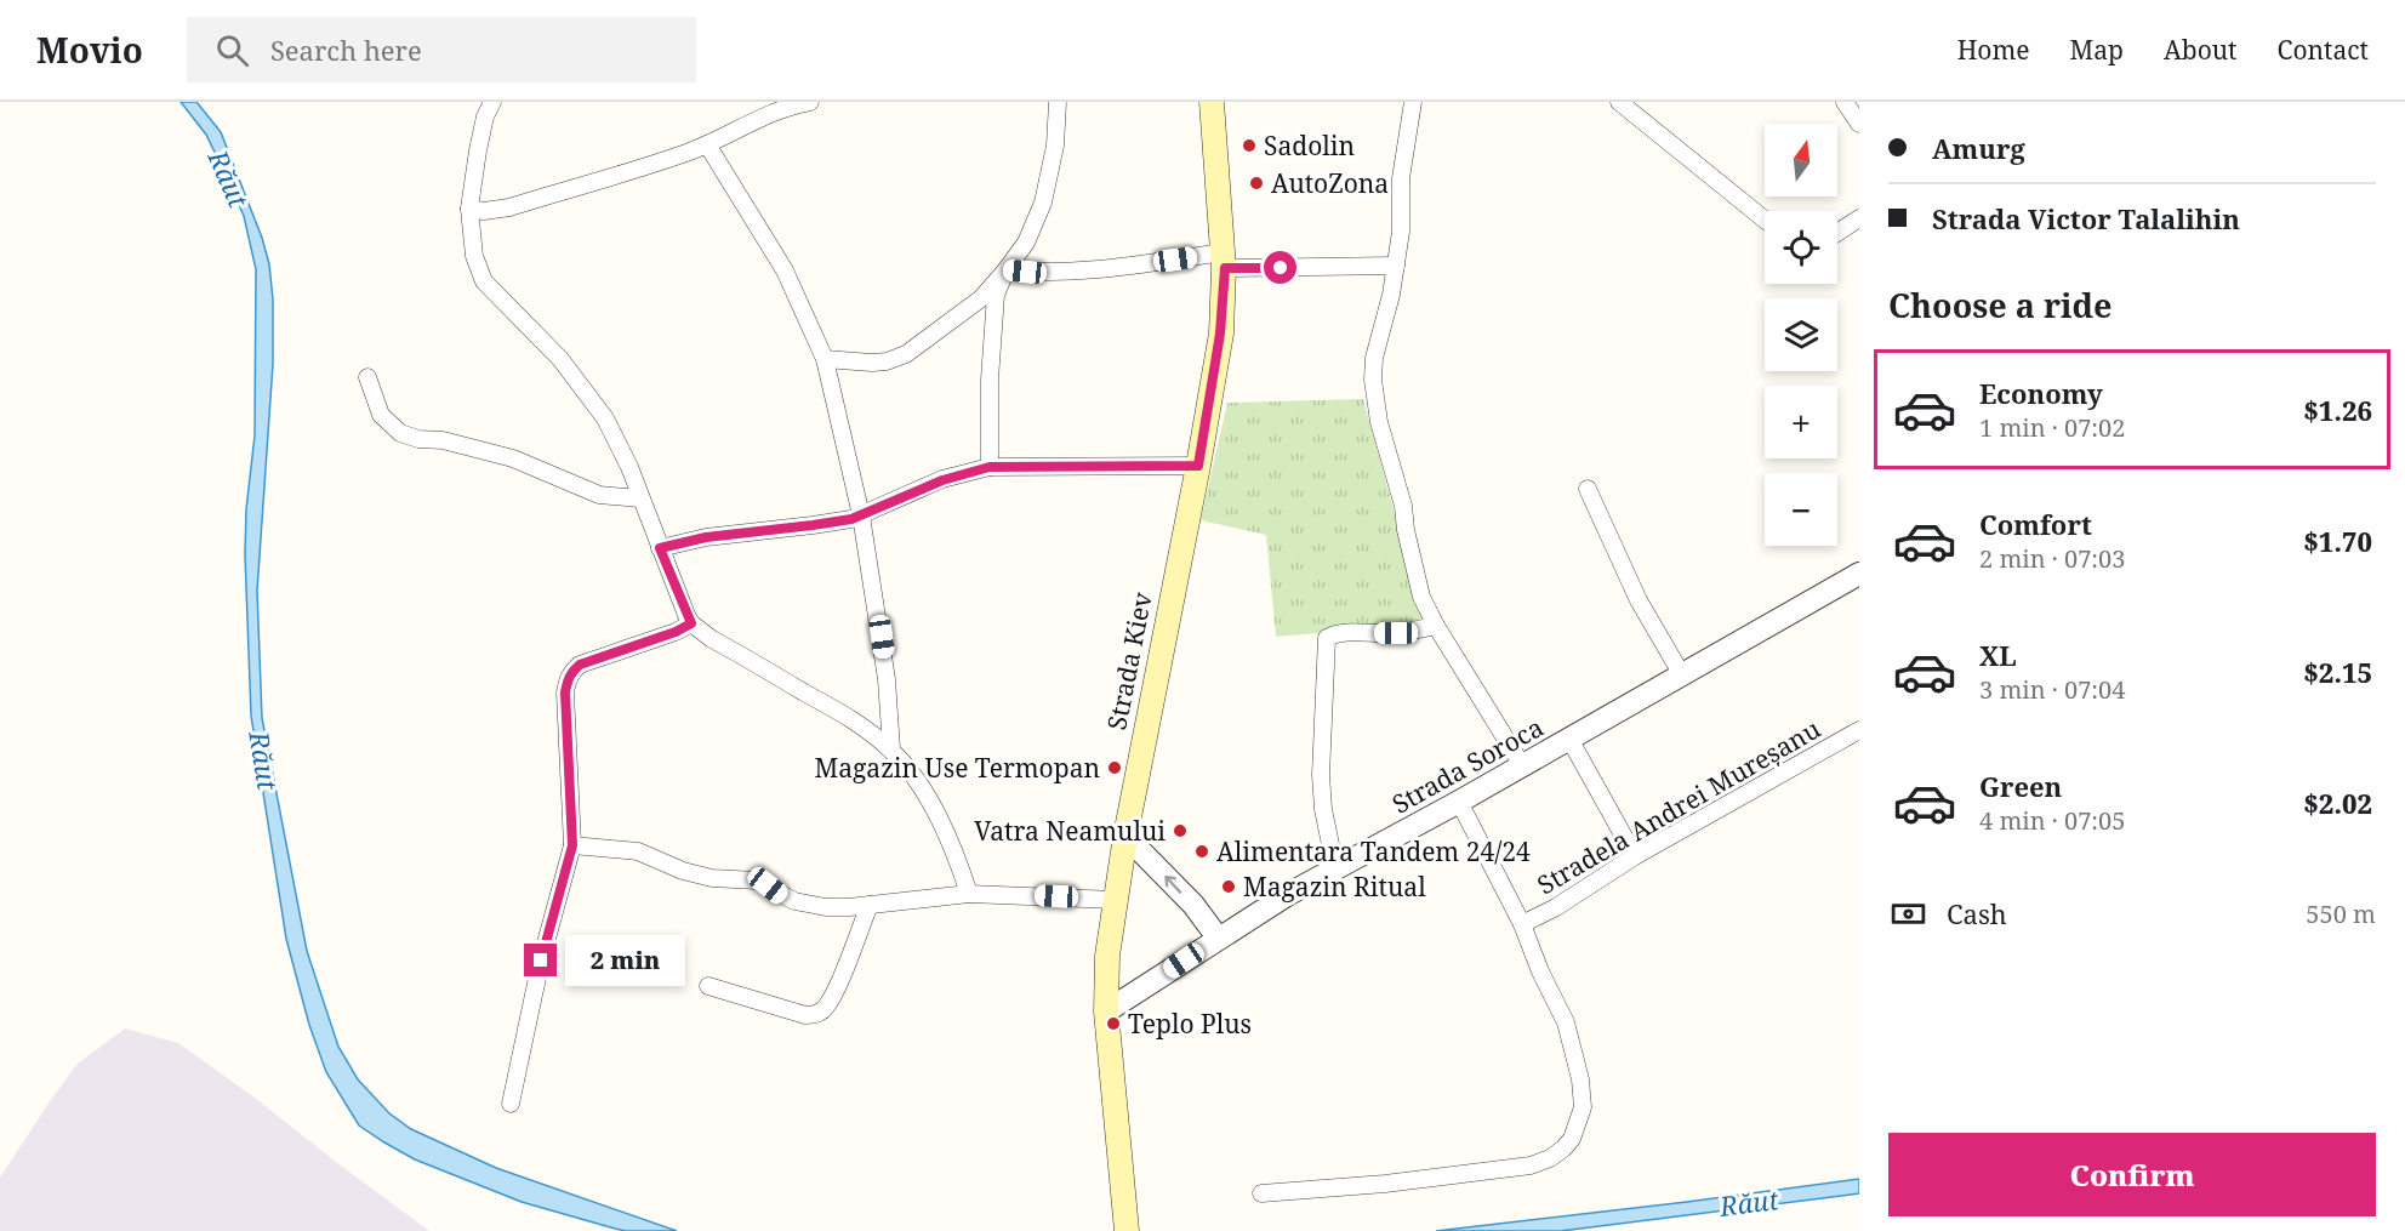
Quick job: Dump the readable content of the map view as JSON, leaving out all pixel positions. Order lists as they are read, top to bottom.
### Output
{
  "streets": {
    "main road": ["Strada Kiev"],
    "street": ["Strada Soroca", "Stradela Andrei Mureșanu"]
  },
  "crossings": [
    ["Strada Kiev", "Strada Soroca"]
  ],
  "water": ["Răut"],
  "places": [
    "Sadolin",
    "AutoZona",
    "Magazin Use Termopan",
    "Vatra Neamului",
    "Alimentara Tandem 24/24",
    "Magazin Ritual",
    "Teplo Plus"
  ],
  "north": "top",
  "page": {
    "header": "Movio",
    "search": "Search here",
    "nav": [
      "Home",
      "Map",
      "About",
      "Contact"
    ],
    "banner": ["Amurg", "Strada Victor Talalihin"],
    "map_buttons": ["+", "−"],
    "heading": "Choose a ride",
    "list": [
      {
        "name": "Economy",
        "note": "1 min · 07:02",
        "value": "$1.26"
      },
      {
        "name": "Comfort",
        "note": "2 min · 07:03",
        "value": "$1.70"
      },
      {
        "name": "XL",
        "note": "3 min · 07:04",
        "value": "$2.15"
      },
      {
        "name": "Green",
        "note": "4 min · 07:05",
        "value": "$2.02"
      }
    ],
    "pay": ["Cash", "550 m"],
    "bubble": "2 min",
    "buttons": "Confirm"
  }
}
